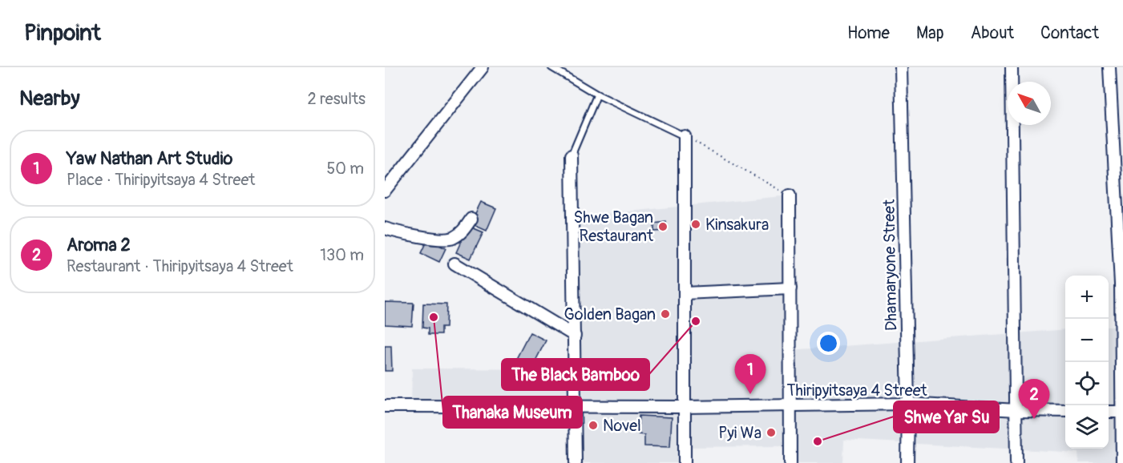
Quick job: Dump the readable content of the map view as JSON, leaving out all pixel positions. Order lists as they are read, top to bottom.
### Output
{
  "streets": {
    "street": ["Dhamaryone Street", "Thiripyitsaya 4 Street"]
  },
  "crossings": [
    ["Dhamaryone Street", "Thiripyitsaya 4 Street"]
  ],
  "places": [
    "Kinsakura",
    "Shwe Bagan Restaurant",
    "Golden Bagan",
    "Thanaka Museum",
    "The Black Bamboo",
    "Novel",
    "Pyi Wa",
    "Shwe Yar Su"
  ],
  "north": "top left",
  "page": {
    "header": "Pinpoint",
    "nav": [
      "Home",
      "Map",
      "About",
      "Contact"
    ],
    "heading": ["Nearby", "2 results"],
    "list": [
      {
        "mark": "1",
        "name": "Yaw Nathan Art Studio",
        "note": "Place · Thiripyitsaya 4 Street",
        "value": "50 m"
      },
      {
        "mark": "2",
        "name": "Aroma 2",
        "note": "Restaurant · Thiripyitsaya 4 Street",
        "value": "130 m"
      }
    ],
    "map_buttons": ["+", "−"],
    "pins": ["1", "2"]
  }
}
